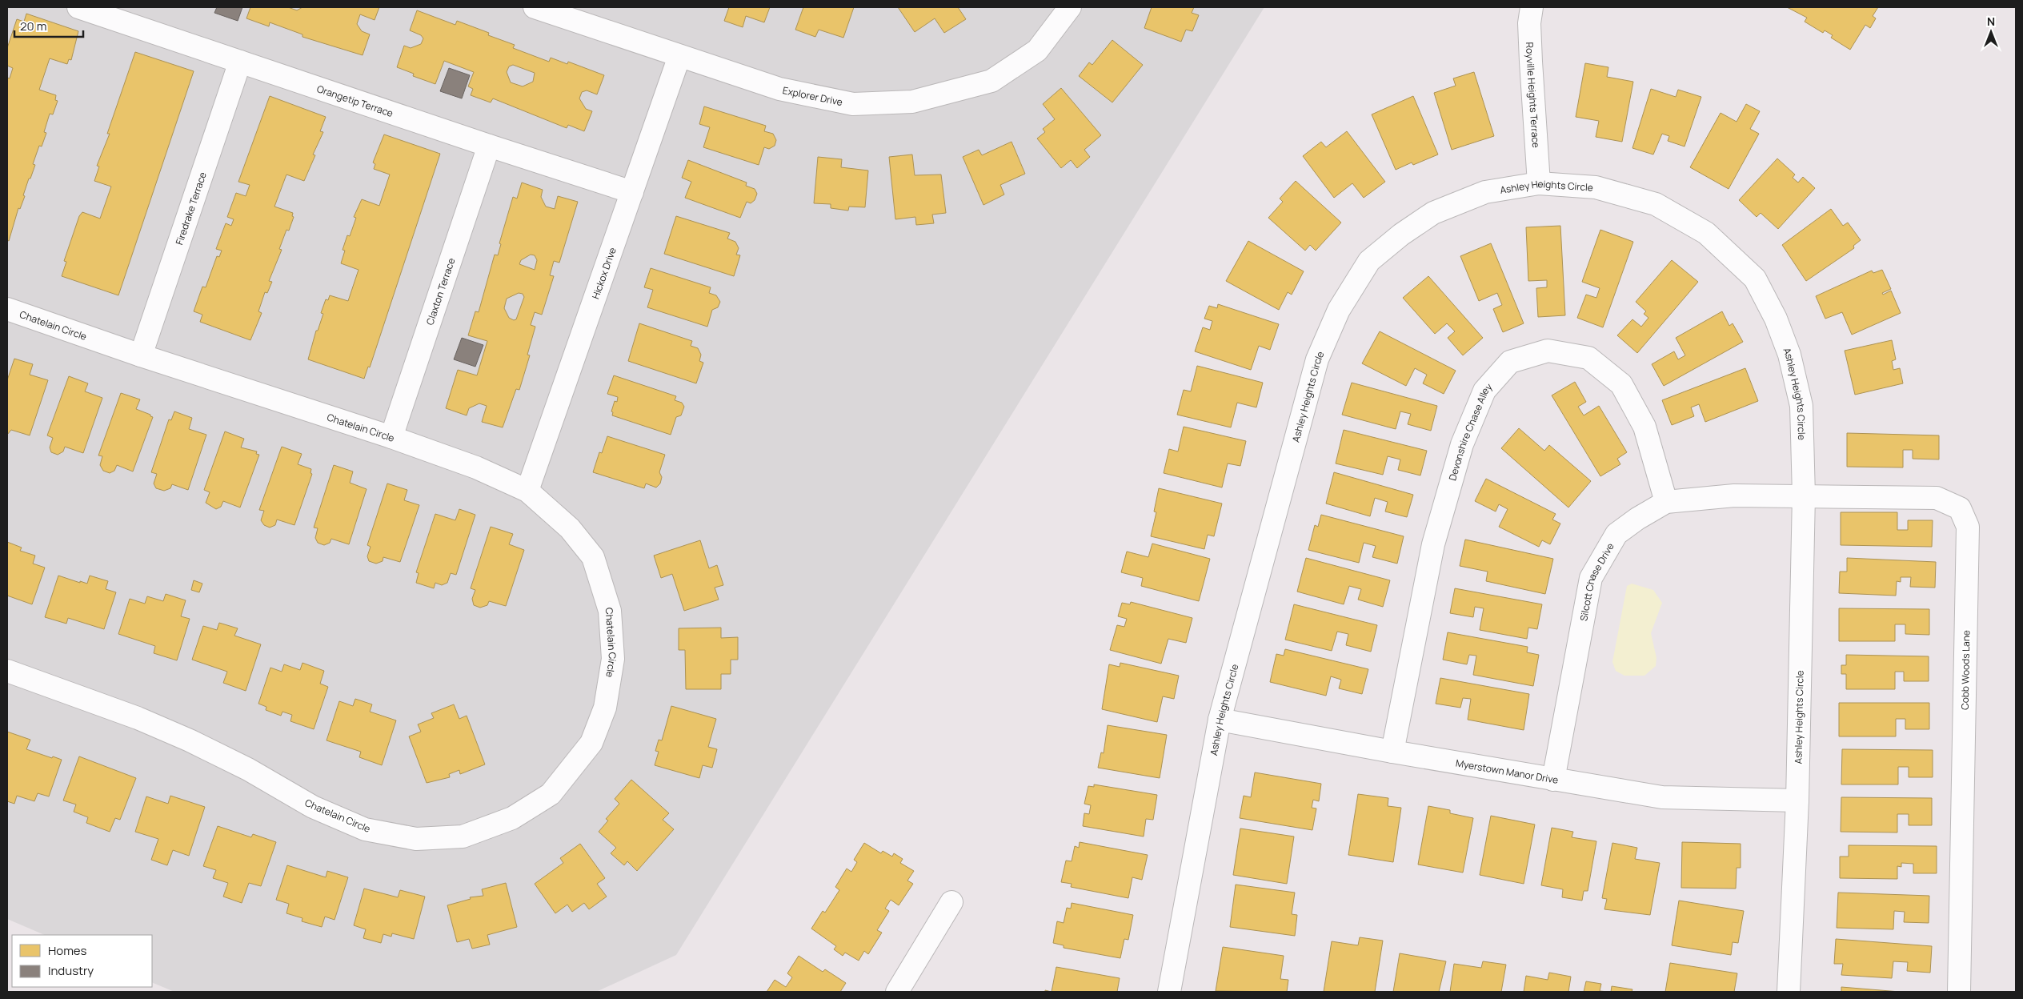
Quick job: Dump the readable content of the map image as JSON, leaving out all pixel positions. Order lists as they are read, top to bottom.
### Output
{
  "streets": {
    "street": [
      "Explorer Drive",
      "Royville Heights Terrace",
      "Orangetip Terrace",
      "Ashley Heights Circle",
      "Firedrake Terrace",
      "Hickox Drive",
      "Claxton Terrace",
      "Chatelain Circle",
      "Devonshire Chase Alley",
      "Silcott Chase Drive",
      "Cobb Woods Lane",
      "Myerstown Manor Drive"
    ]
  },
  "crossings": [
    ["Explorer Drive", "Hickox Drive"],
    ["Royville Heights Terrace", "Ashley Heights Circle"],
    ["Orangetip Terrace", "Firedrake Terrace"],
    ["Orangetip Terrace", "Hickox Drive"],
    ["Orangetip Terrace", "Claxton Terrace"],
    ["Ashley Heights Circle", "Silcott Chase Drive"],
    ["Ashley Heights Circle", "Cobb Woods Lane"],
    ["Ashley Heights Circle", "Myerstown Manor Drive"],
    ["Firedrake Terrace", "Chatelain Circle"],
    ["Hickox Drive", "Chatelain Circle"],
    ["Claxton Terrace", "Chatelain Circle"],
    ["Devonshire Chase Alley", "Silcott Chase Drive"],
    ["Devonshire Chase Alley", "Myerstown Manor Drive"],
    ["Silcott Chase Drive", "Cobb Woods Lane"],
    ["Silcott Chase Drive", "Myerstown Manor Drive"]
  ],
  "legend": ["Homes", "Industry"],
  "scale_bar": "20 m",
  "north": "top"
}
